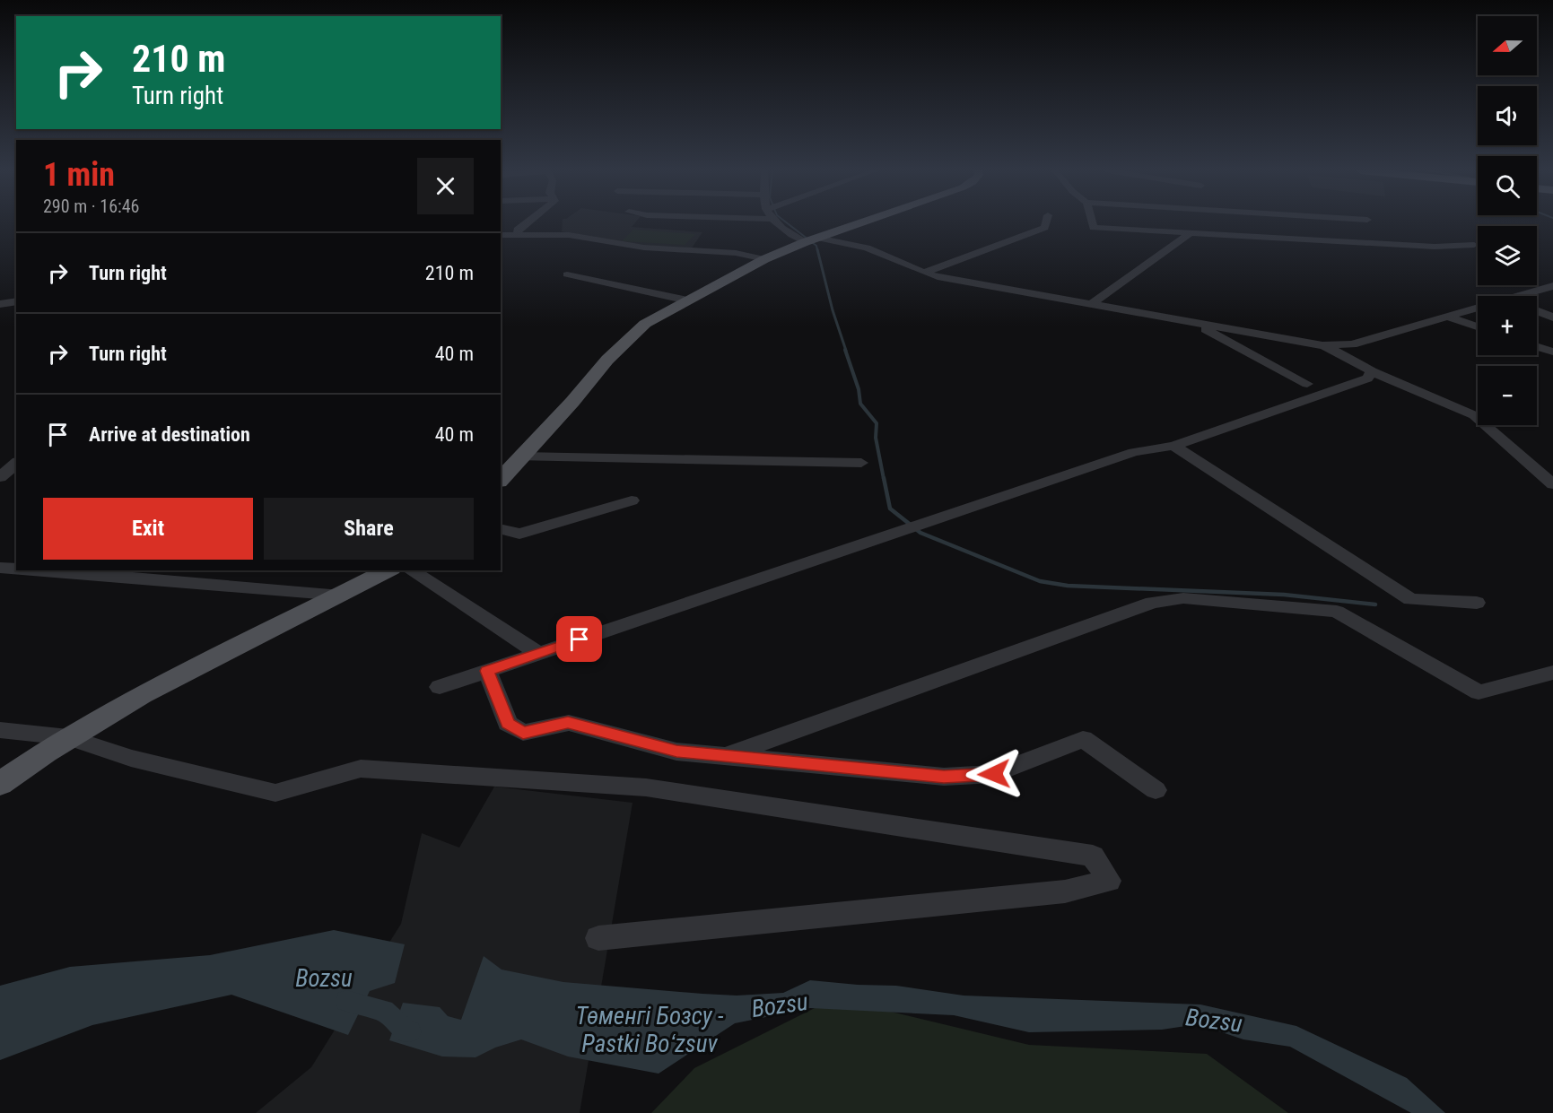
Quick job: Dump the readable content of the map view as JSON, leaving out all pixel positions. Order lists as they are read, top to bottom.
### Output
{
  "water": ["Bozsu", "Төменгі Бозсу - Pastki Boʻzsuv"],
  "north": "left",
  "page": {
    "map_buttons": ["+", "−"],
    "turn": ["210 m", "Turn right"],
    "heading": ["1 min", "290 m · 16:46"],
    "list": [
      {
        "name": "Turn right",
        "value": "210 m"
      },
      {
        "name": "Turn right",
        "value": "40 m"
      },
      {
        "name": "Arrive at destination",
        "value": "40 m"
      }
    ],
    "buttons": ["Exit", "Share"]
  }
}
